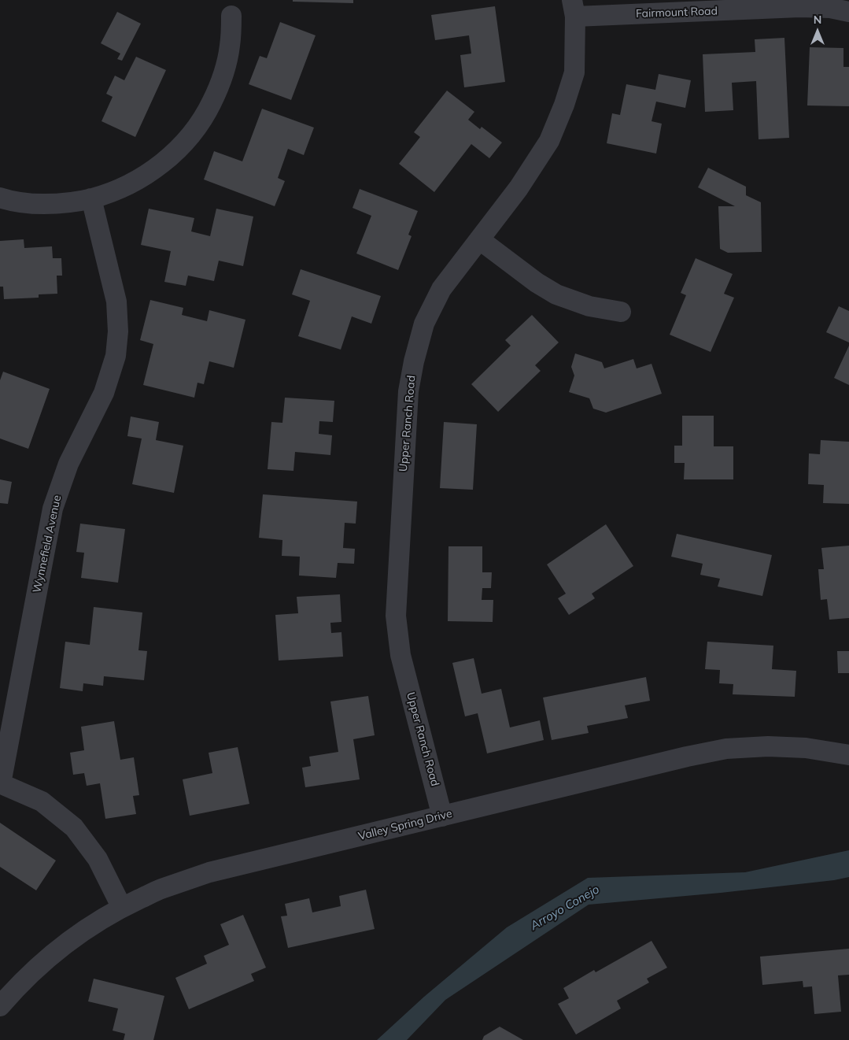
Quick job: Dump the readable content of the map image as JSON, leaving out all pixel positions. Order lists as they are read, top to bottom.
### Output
{
  "streets": {
    "street": [
      "Fairmount Road",
      "Upper Ranch Road",
      "Wynnefield Avenue",
      "Valley Spring Drive"
    ]
  },
  "crossings": [
    ["Fairmount Road", "Upper Ranch Road"],
    ["Upper Ranch Road", "Valley Spring Drive"]
  ],
  "water": ["Arroyo Conejo"],
  "north": "top"
}
